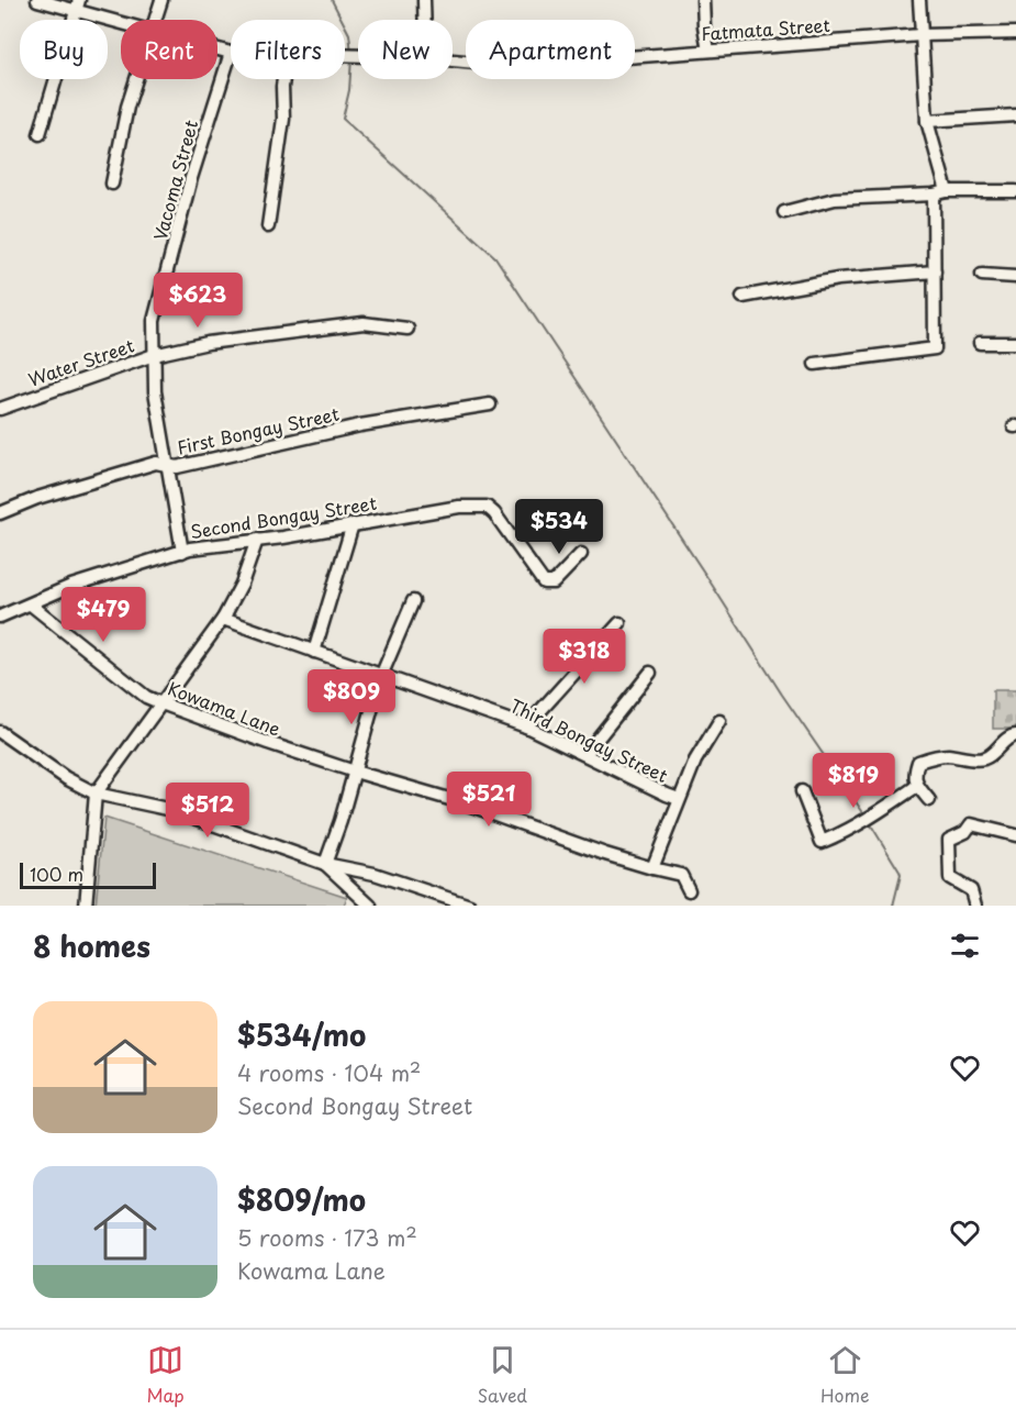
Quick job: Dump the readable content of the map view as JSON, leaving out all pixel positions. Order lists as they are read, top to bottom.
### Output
{
  "streets": {
    "street": [
      "Fatmata Street",
      "Vacoma Street",
      "Water Street",
      "First Bongay Street",
      "Second Bongay Street",
      "Kowama Lane",
      "Third Bongay Street"
    ]
  },
  "crossings": [
    ["Fatmata Street", "Vacoma Street"],
    ["Vacoma Street", "Water Street"],
    ["Vacoma Street", "First Bongay Street"],
    ["Vacoma Street", "Second Bongay Street"],
    ["Second Bongay Street", "Kowama Lane"]
  ],
  "scale_bar": "100 m",
  "page": {
    "chip": [
      "Buy",
      "Rent",
      "Filters",
      "New",
      "Apartment"
    ],
    "price": [
      "$623",
      "$534",
      "$479",
      "$318",
      "$809",
      "$819",
      "$521",
      "$512"
    ],
    "scale": "100 m",
    "heading": "8 homes",
    "list": [
      {
        "name": "$534/mo",
        "note": "4 rooms · 104 m² · Second Bongay Street"
      },
      {
        "name": "$809/mo",
        "note": "5 rooms · 173 m² · Kowama Lane"
      }
    ],
    "tabs": ["Map", "Saved", "Home"]
  }
}
